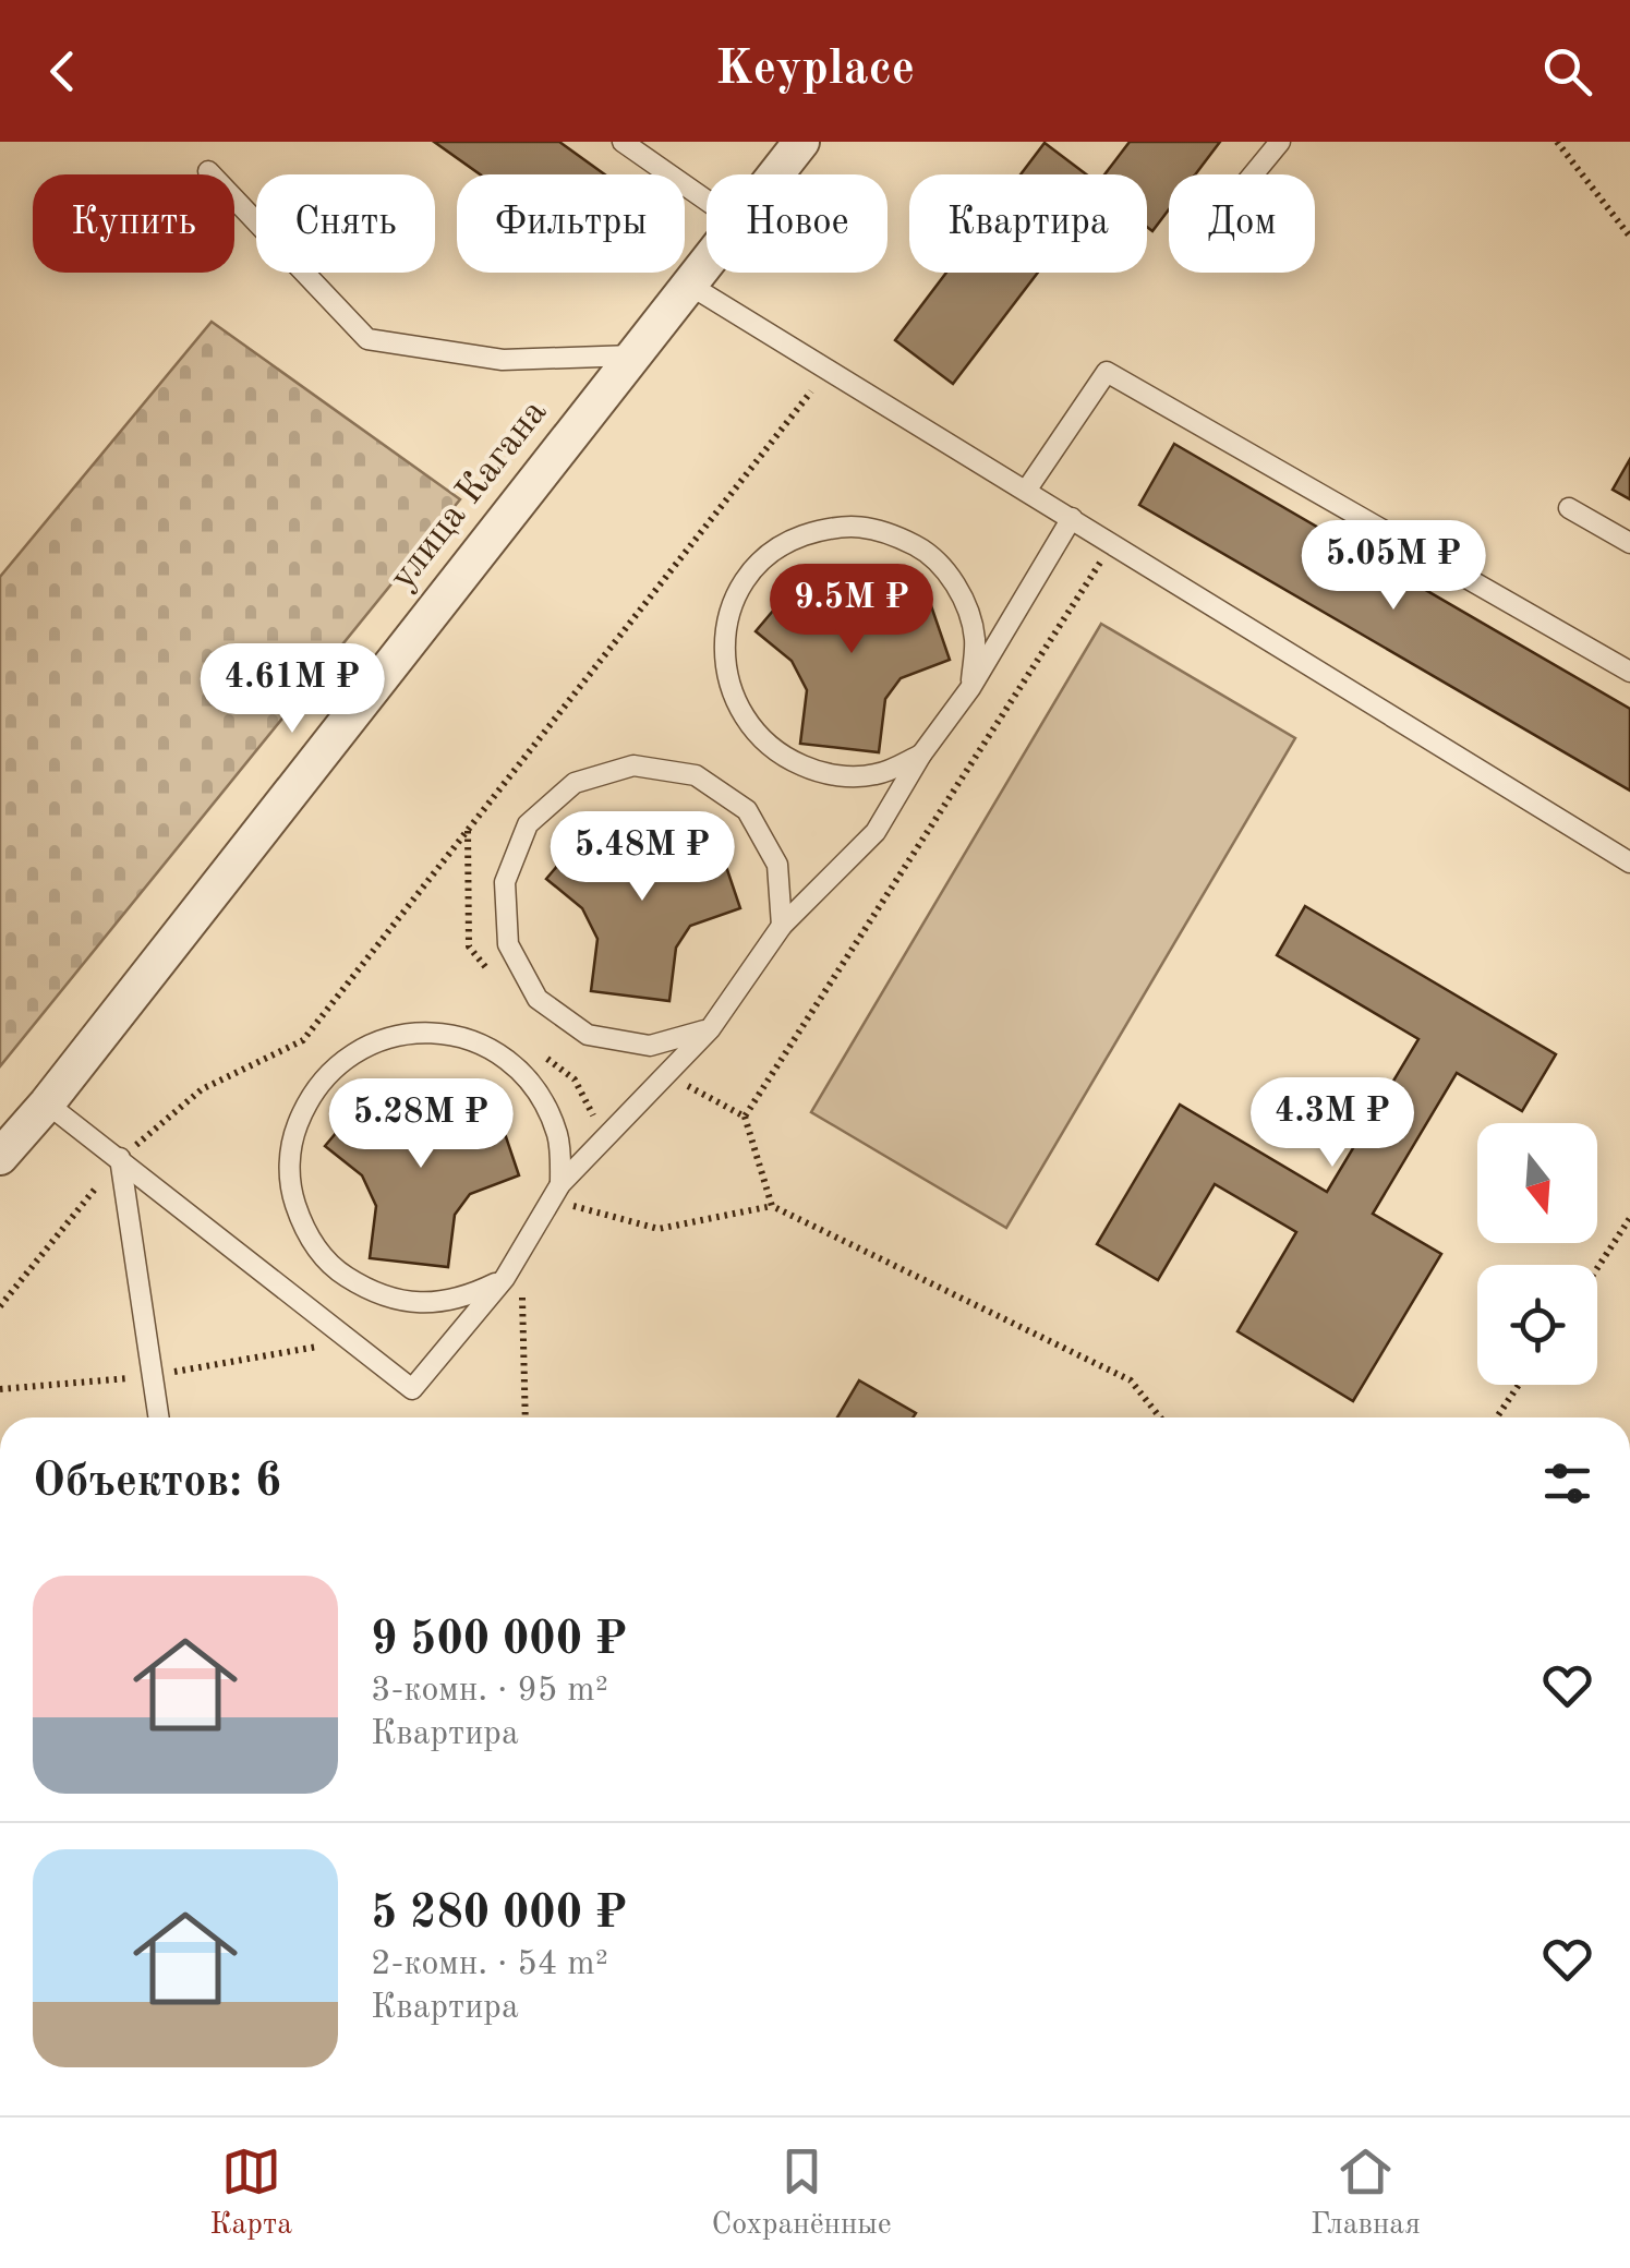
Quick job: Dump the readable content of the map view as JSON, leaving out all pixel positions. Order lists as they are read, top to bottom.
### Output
{
  "streets": {
    "street": ["улица Кагана"]
  },
  "north": "bottom",
  "page": {
    "header": "Keyplace",
    "chip": [
      "Купить",
      "Снять",
      "Фильтры",
      "Новое",
      "Квартира",
      "Дом"
    ],
    "price": [
      "5.05M ₽",
      "9.5M ₽",
      "4.61M ₽",
      "5.48M ₽",
      "4.3M ₽",
      "5.28M ₽"
    ],
    "heading": "Объектов: 6",
    "list": [
      {
        "name": "9 500 000 ₽",
        "note": "3-комн. · 95 m² · Квартира"
      },
      {
        "name": "5 280 000 ₽",
        "note": "2-комн. · 54 m² · Квартира"
      }
    ],
    "tabs": ["Карта", "Сохранённые", "Главная"]
  }
}
